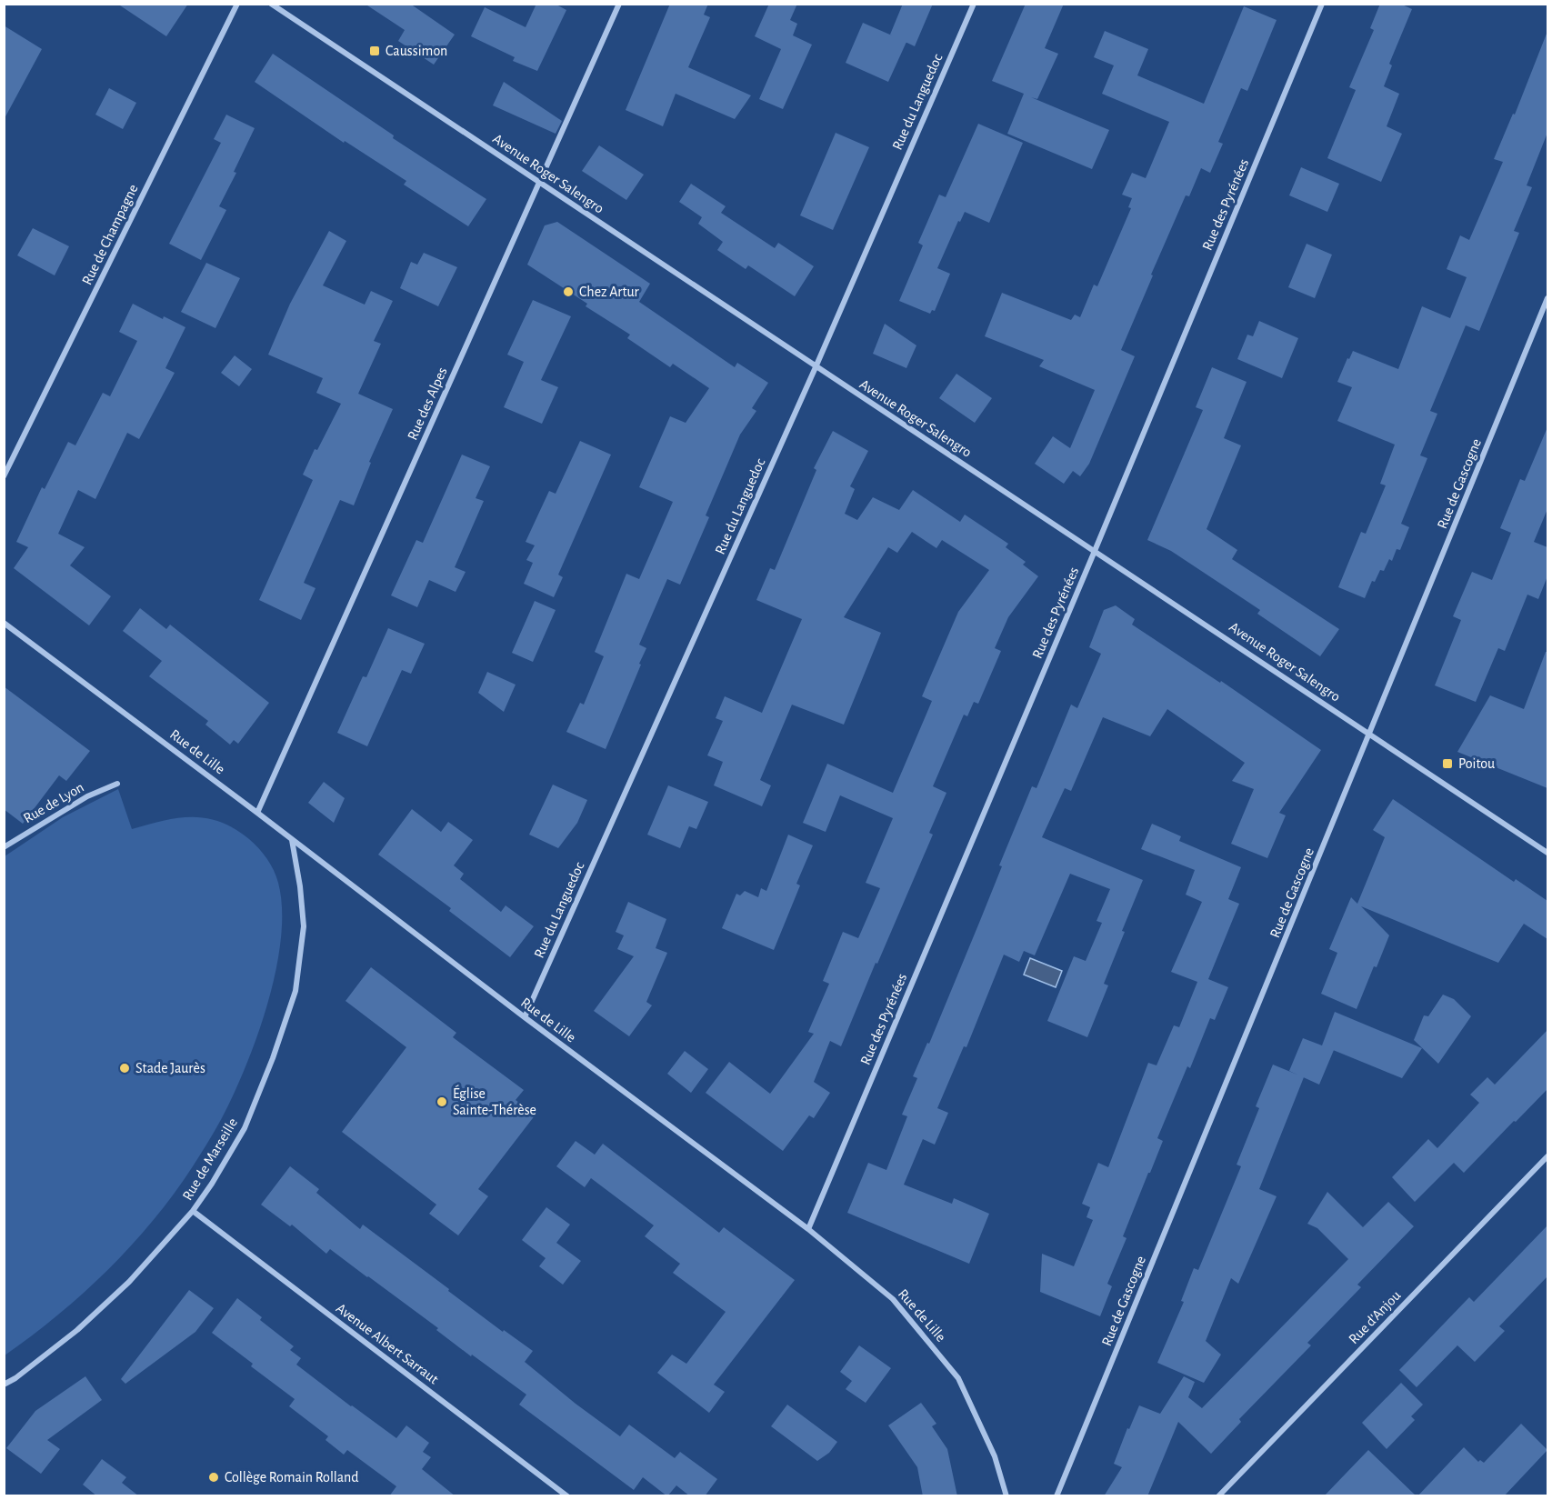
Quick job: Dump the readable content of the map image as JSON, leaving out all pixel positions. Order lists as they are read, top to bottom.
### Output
{
  "streets": {
    "street": [
      "Rue du Languedoc",
      "Avenue Roger Salengro",
      "Rue des Pyrénées",
      "Rue de Champagne",
      "Rue des Alpes",
      "Rue de Gascogne",
      "Rue de Lille",
      "Rue de Lyon",
      "Rue de Marseille",
      "Rue d'Anjou",
      "Avenue Albert Sarraut"
    ]
  },
  "crossings": [
    ["Rue du Languedoc", "Avenue Roger Salengro"],
    ["Rue du Languedoc", "Rue de Lille"],
    ["Avenue Roger Salengro", "Rue des Pyrénées"],
    ["Avenue Roger Salengro", "Rue des Alpes"],
    ["Avenue Roger Salengro", "Rue de Gascogne"],
    ["Rue des Pyrénées", "Rue de Lille"],
    ["Rue des Alpes", "Rue de Lille"],
    ["Rue de Lille", "Rue de Marseille"],
    ["Rue de Marseille", "Avenue Albert Sarraut"]
  ],
  "places": {
    "transit": ["Caussimon", "Poitou"],
    "other": [
      "Chez Artur",
      "Stade Jaurès",
      "Église Sainte-Thérèse",
      "Collège Romain Rolland"
    ]
  }
}
